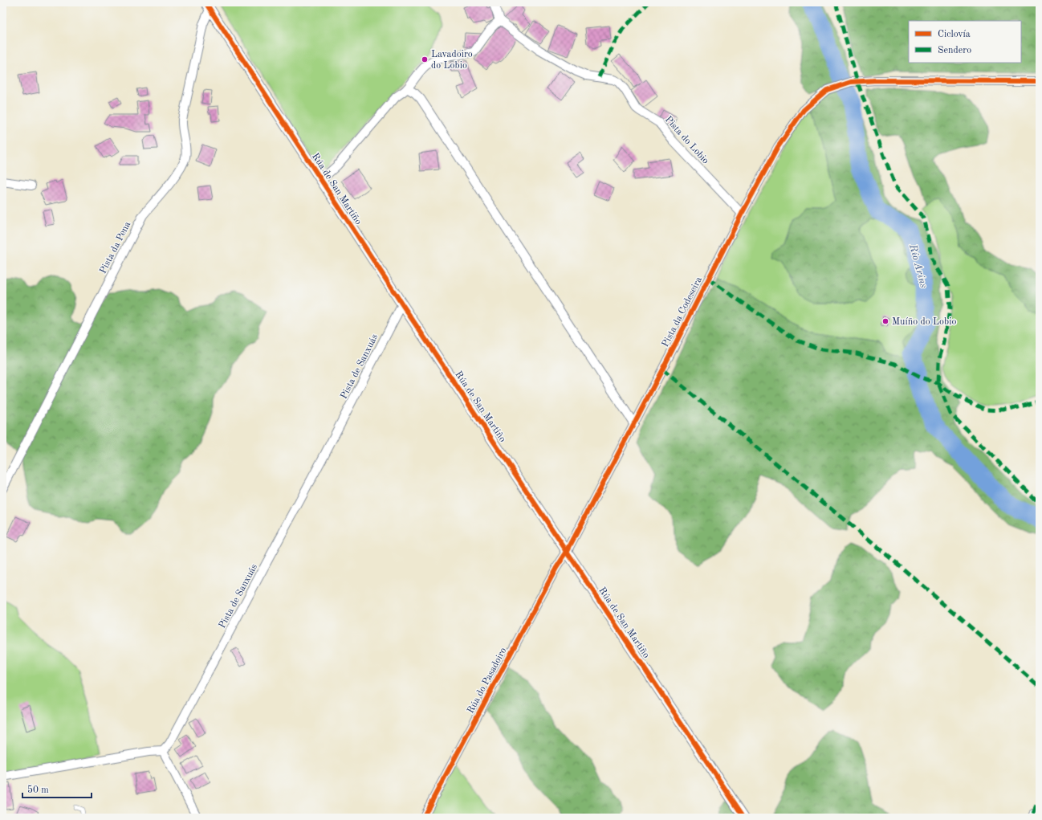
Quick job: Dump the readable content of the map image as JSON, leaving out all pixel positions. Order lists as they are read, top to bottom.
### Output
{
  "streets": {
    "street": [
      "Pista do Lobio",
      "Rúa de San Martiño",
      "Pista da Pena",
      "Pista da Codeseira",
      "Pista de Sanxuás",
      "Rúa do Pasadoiro"
    ]
  },
  "crossings": [
    ["Pista do Lobio", "Pista da Codeseira"],
    ["Rúa de San Martiño", "Pista da Pena"],
    ["Rúa de San Martiño", "Pista da Codeseira"],
    ["Rúa de San Martiño", "Pista de Sanxuás"],
    ["Rúa de San Martiño", "Rúa do Pasadoiro"],
    ["Pista da Codeseira", "Rúa do Pasadoiro"]
  ],
  "water": ["Río Aríns"],
  "places": ["Lavadoiro do Lobio", "Muíño do Lobio"],
  "legend": ["Ciclovía", "Sendero"],
  "scale_bar": "50 m"
}
